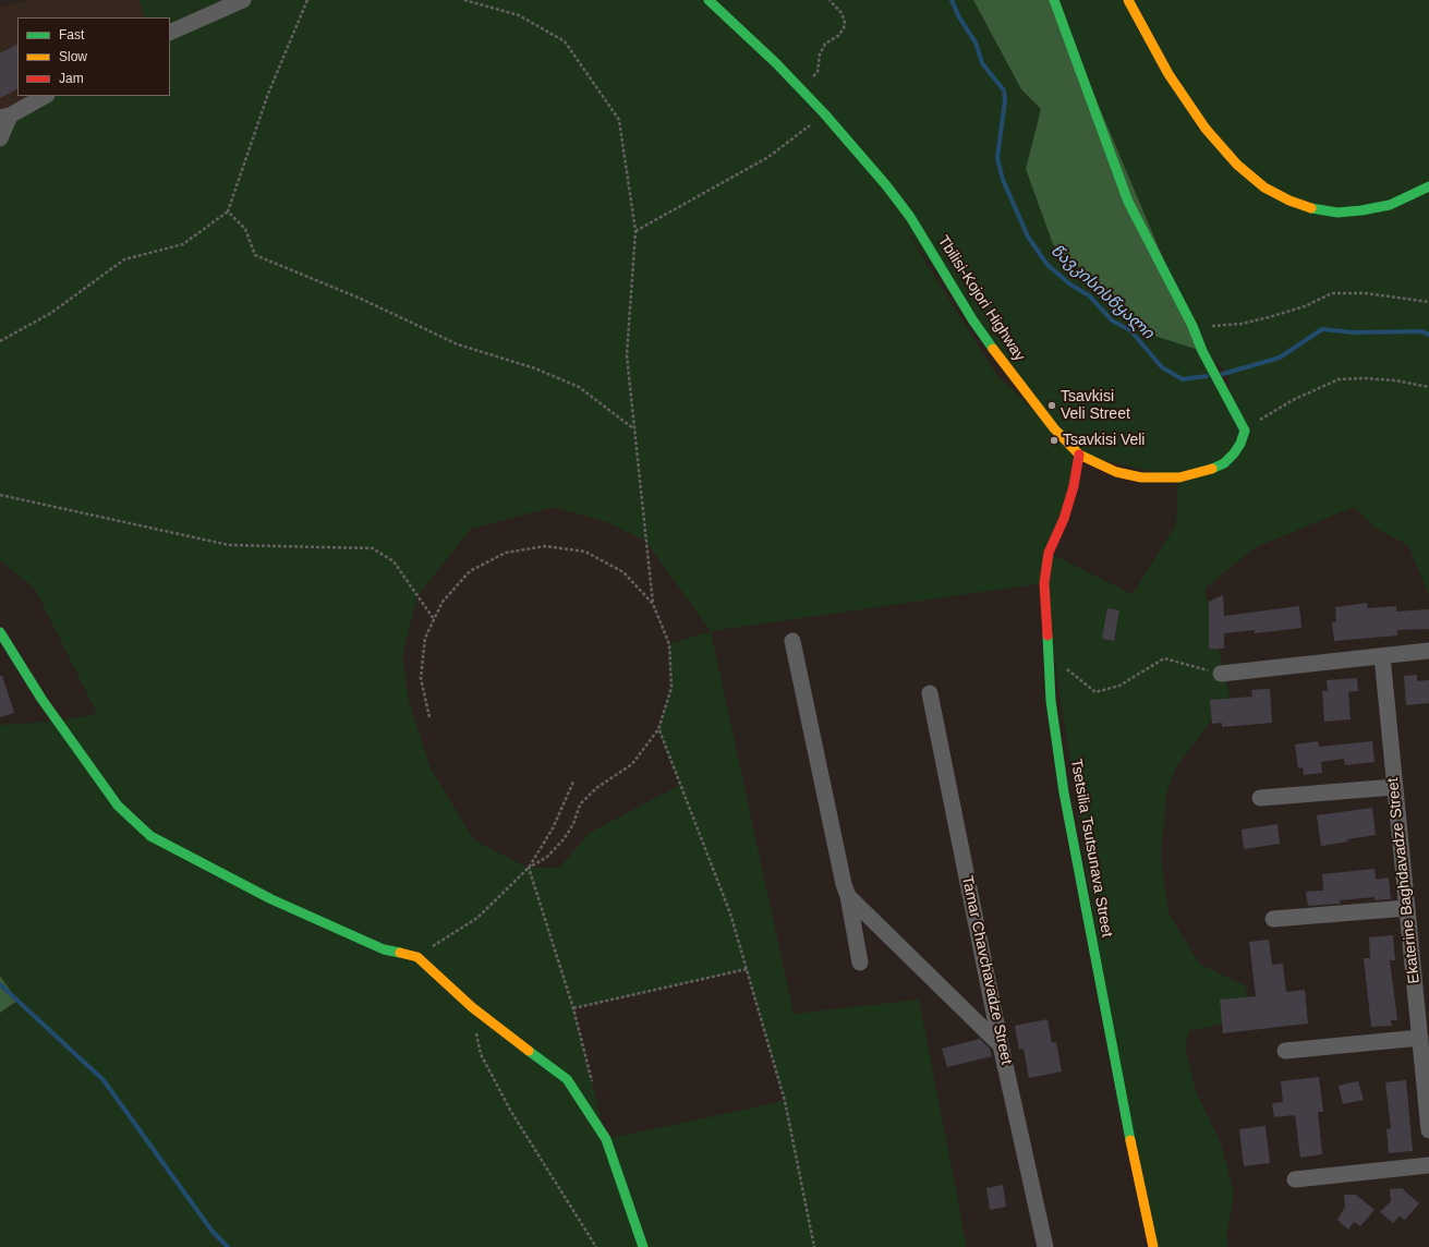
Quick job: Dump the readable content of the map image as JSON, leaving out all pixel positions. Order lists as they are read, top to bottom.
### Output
{
  "streets": {
    "street": [
      "Tbilisi-Kojori Highway",
      "Tsetsilia Tsutsunava Street",
      "Ekaterine Baghdavadze Street",
      "Tamar Chavchavadze Street"
    ]
  },
  "crossings": [
    ["Tbilisi-Kojori Highway", "Tsetsilia Tsutsunava Street"]
  ],
  "water": ["წავკისისწყალი"],
  "places": ["Tsavkisi Veli Street", "Tsavkisi Veli"],
  "legend": ["Fast", "Slow", "Jam"]
}
